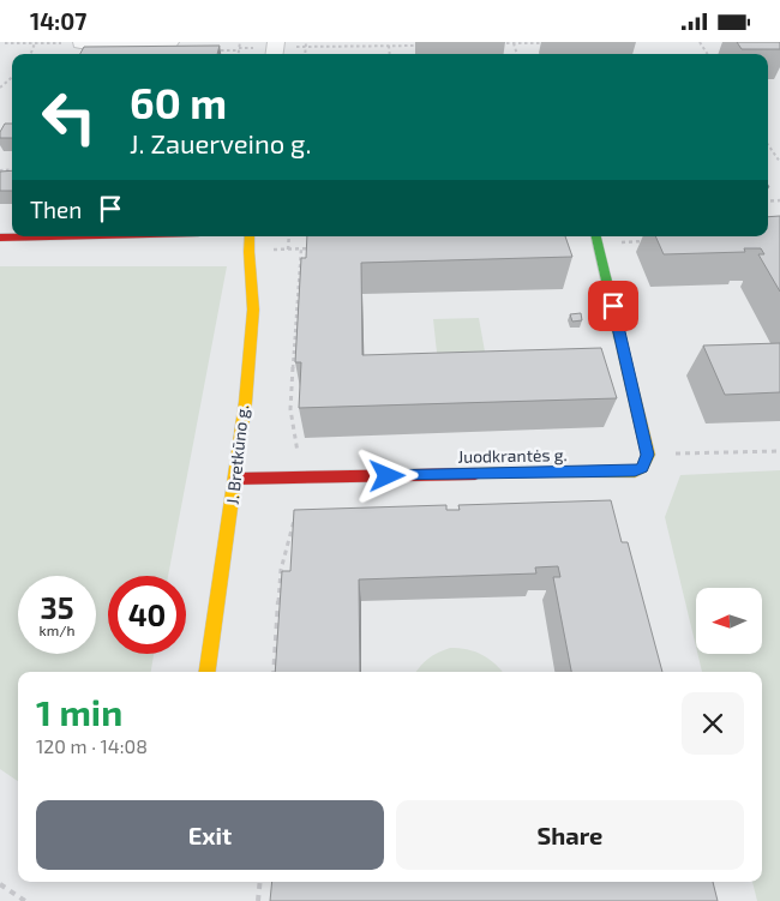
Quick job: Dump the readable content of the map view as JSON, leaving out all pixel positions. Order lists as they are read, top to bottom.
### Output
{
  "streets": {
    "street": ["J. Bretkūno g.", "Juodkrantės g."]
  },
  "crossings": [
    ["J. Bretkūno g.", "Juodkrantės g."]
  ],
  "north": "left",
  "page": {
    "status": "14:07",
    "turn": ["60 m", "J. Zauerveino g."],
    "then": "Then",
    "speed": "35 km/h",
    "limit": "40",
    "heading": ["1 min", "120 m · 14:08"],
    "buttons": ["Exit", "Share"]
  }
}
